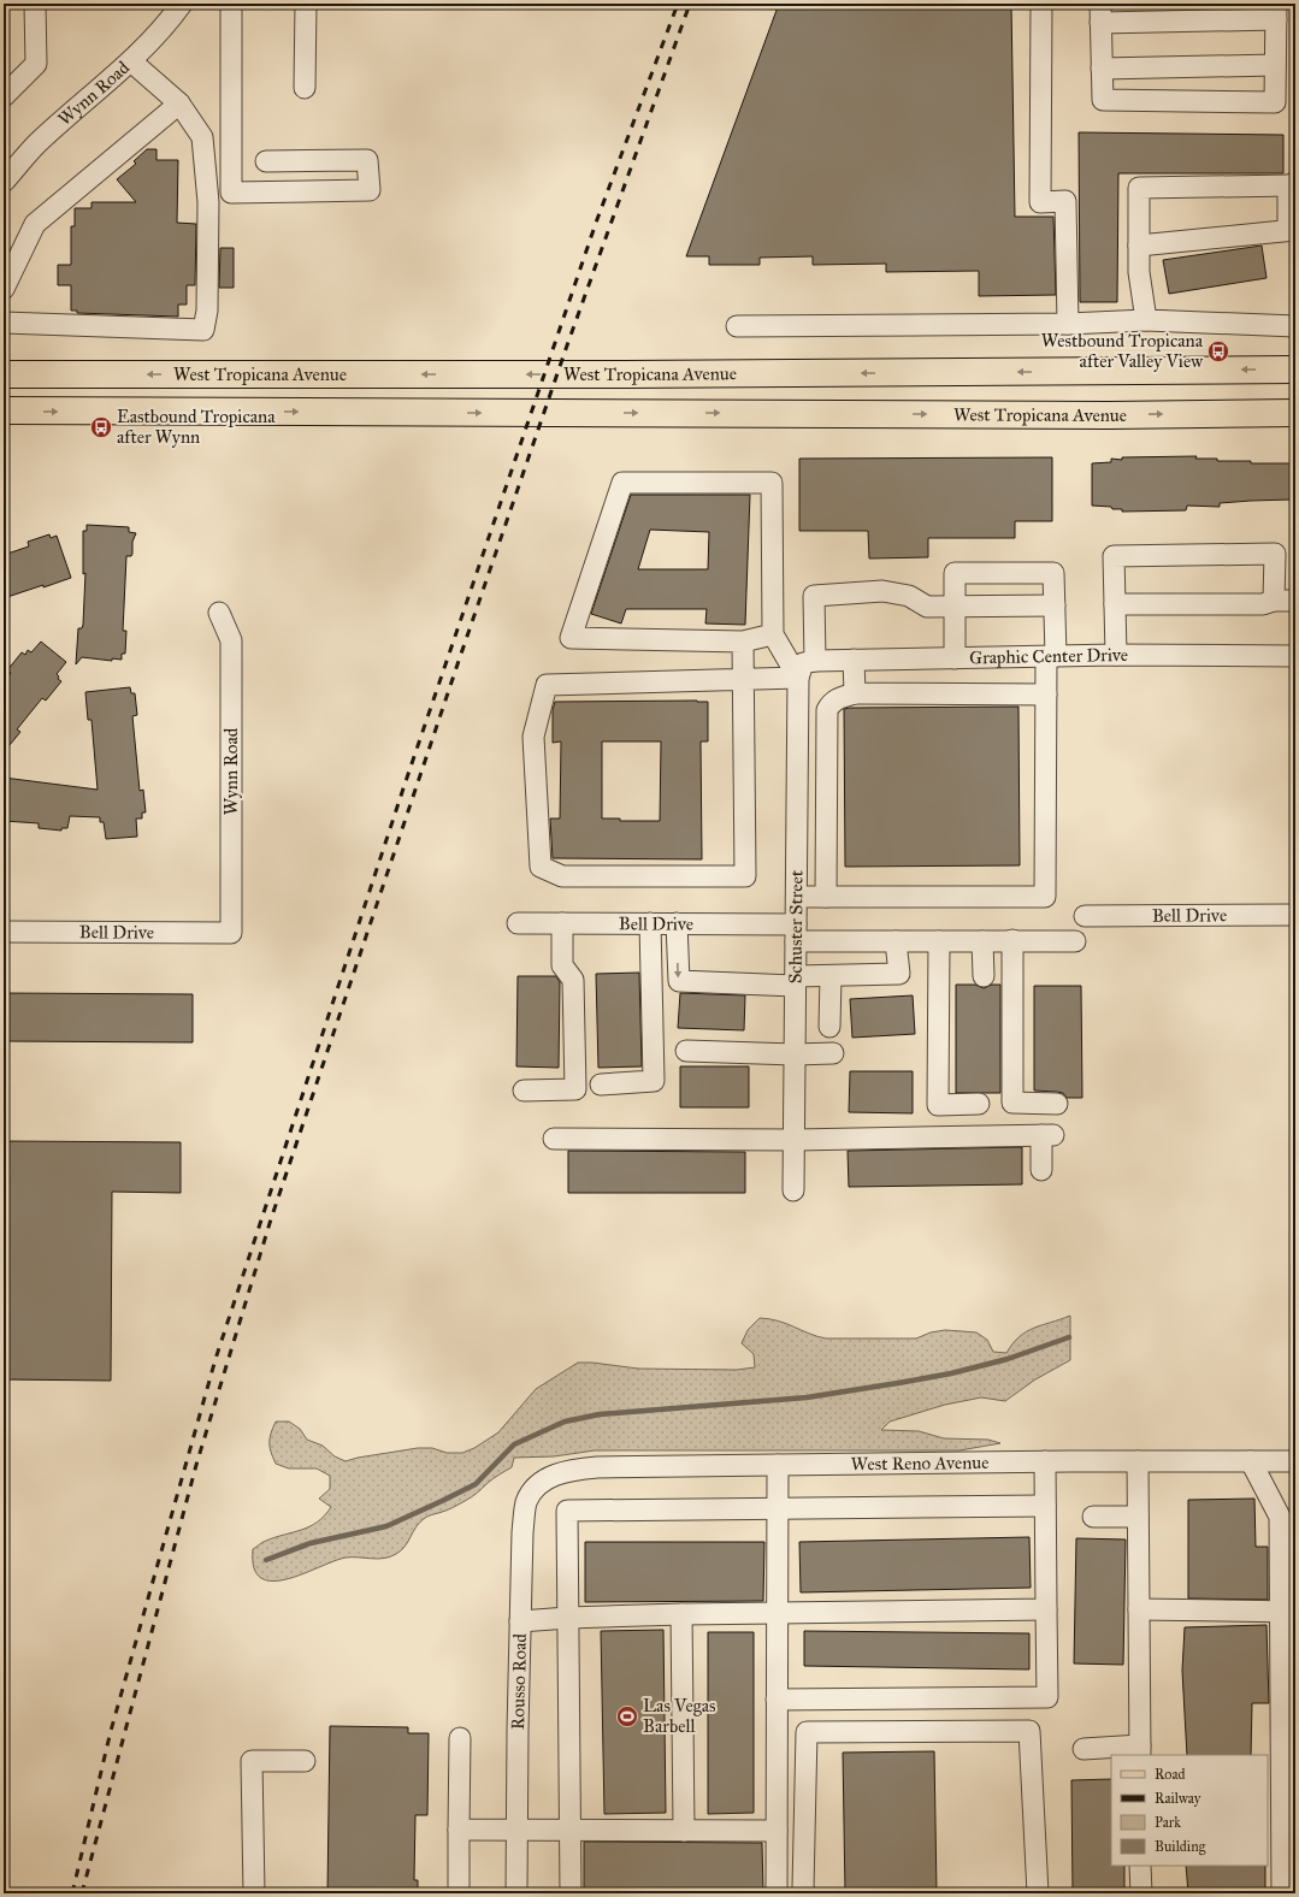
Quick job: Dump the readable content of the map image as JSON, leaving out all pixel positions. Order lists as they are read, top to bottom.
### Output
{
  "streets": {
    "main road": ["West Tropicana Avenue"],
    "street": [
      "Wynn Road",
      "Graphic Center Drive",
      "Bell Drive",
      "Schuster Street",
      "West Reno Avenue",
      "Rousso Road"
    ]
  },
  "crossings": [
    ["Wynn Road", "Bell Drive"],
    ["Graphic Center Drive", "Schuster Street"],
    ["Bell Drive", "Schuster Street"],
    ["West Reno Avenue", "Rousso Road"]
  ],
  "places": {
    "bus stop": ["Westbound Tropicana after Valley View", "Eastbound Tropicana after Wynn"],
    "sports": ["Las Vegas Barbell"]
  },
  "legend": [
    "Road",
    "Railway",
    "Park",
    "Building"
  ]
}
